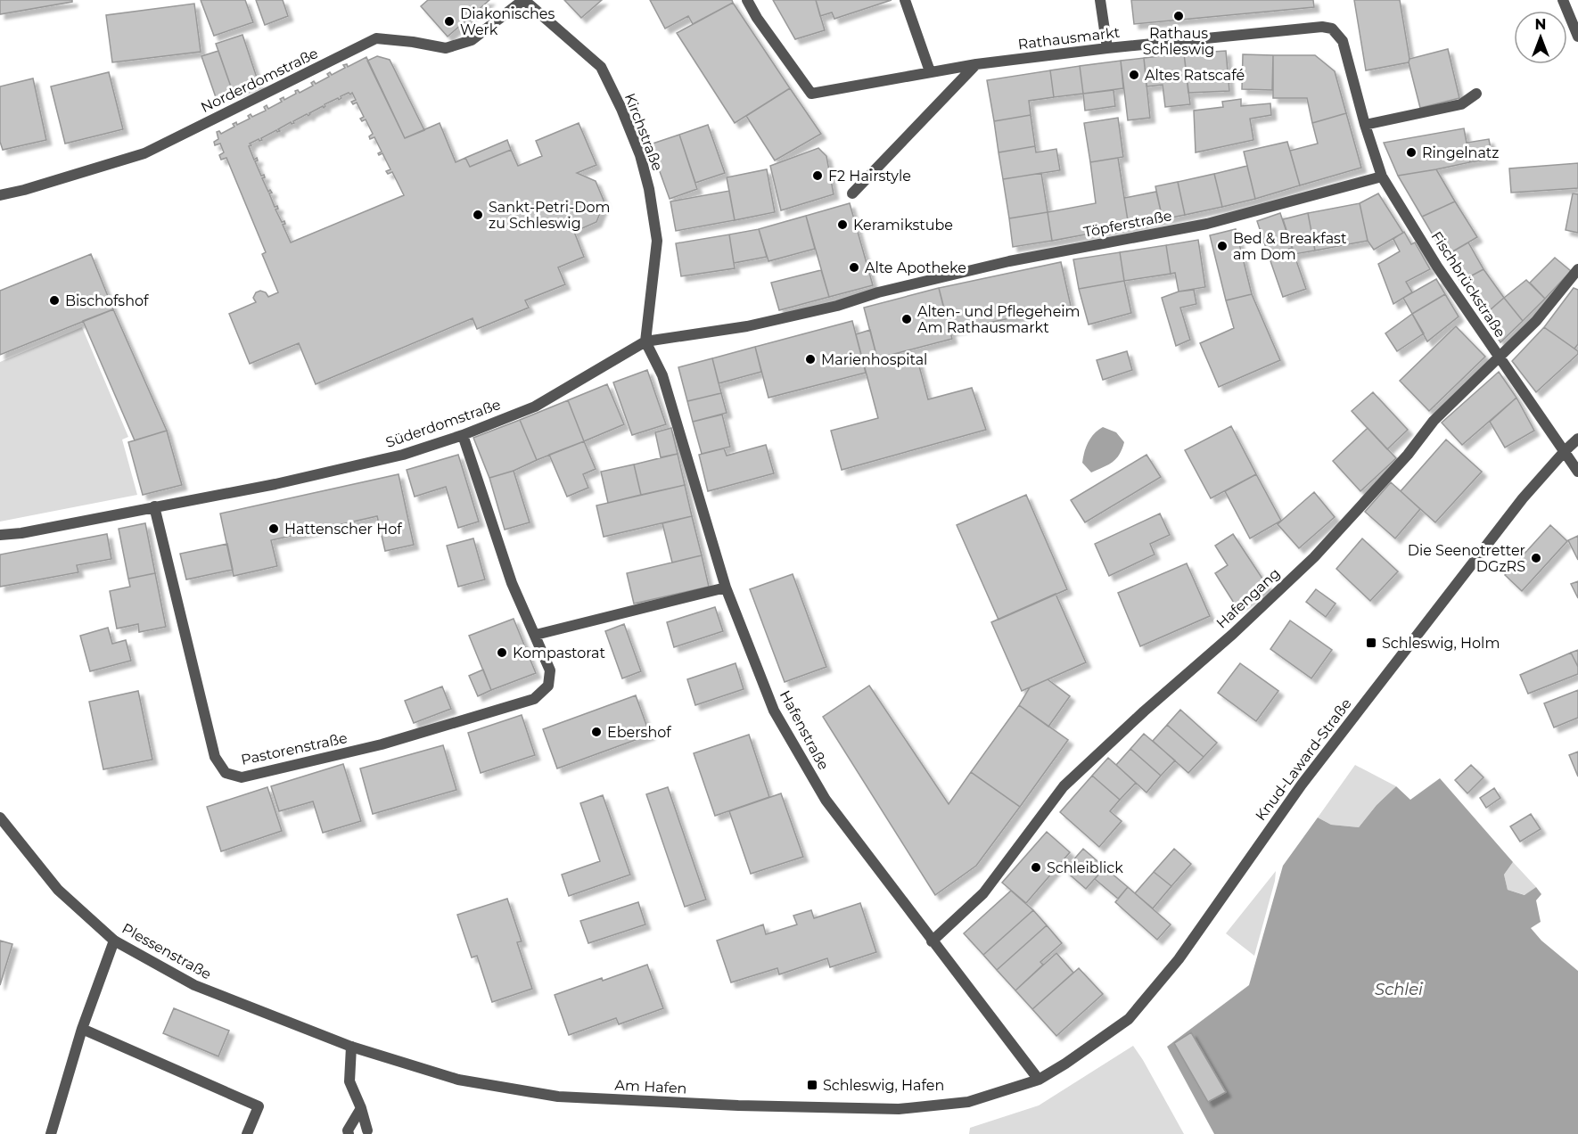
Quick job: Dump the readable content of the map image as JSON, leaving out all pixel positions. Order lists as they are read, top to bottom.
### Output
{
  "streets": {
    "street": [
      "Rathausmarkt",
      "Norderdomstraße",
      "Kirchstraße",
      "Töpferstraße",
      "Fischbrückstraße",
      "Süderdomstraße",
      "Hafengang",
      "Hafenstraße",
      "Pastorenstraße",
      "Knud-Laward-Straße",
      "Plessenstraße",
      "Am Hafen"
    ]
  },
  "crossings": [
    ["Rathausmarkt", "Fischbrückstraße"],
    ["Norderdomstraße", "Kirchstraße"],
    ["Kirchstraße", "Süderdomstraße"],
    ["Kirchstraße", "Hafenstraße"],
    ["Töpferstraße", "Fischbrückstraße"],
    ["Töpferstraße", "Süderdomstraße"],
    ["Fischbrückstraße", "Hafengang"],
    ["Fischbrückstraße", "Knud-Laward-Straße"],
    ["Süderdomstraße", "Hafenstraße"],
    ["Süderdomstraße", "Pastorenstraße"],
    ["Hafengang", "Hafenstraße"],
    ["Hafenstraße", "Knud-Laward-Straße"],
    ["Hafenstraße", "Am Hafen"],
    ["Knud-Laward-Straße", "Am Hafen"],
    ["Plessenstraße", "Am Hafen"]
  ],
  "water": ["Schlei"],
  "places": {
    "other": [
      "Rathaus Schleswig",
      "Diakonisches Werk",
      "Altes Ratscafé",
      "Ringelnatz",
      "F2 Hairstyle",
      "Sankt-Petri-Dom zu Schleswig",
      "Keramikstube",
      "Bed & Breakfast am Dom",
      "Alte Apotheke",
      "Bischofshof",
      "Alten- und Pflegeheim Am Rathausmarkt",
      "Marienhospital",
      "Hattenscher Hof",
      "Die Seenotretter DGzRS",
      "Kompastorat",
      "Ebershof",
      "Schleiblick"
    ],
    "transit": ["Schleswig, Holm", "Schleswig, Hafen"]
  },
  "north": "top"
}
